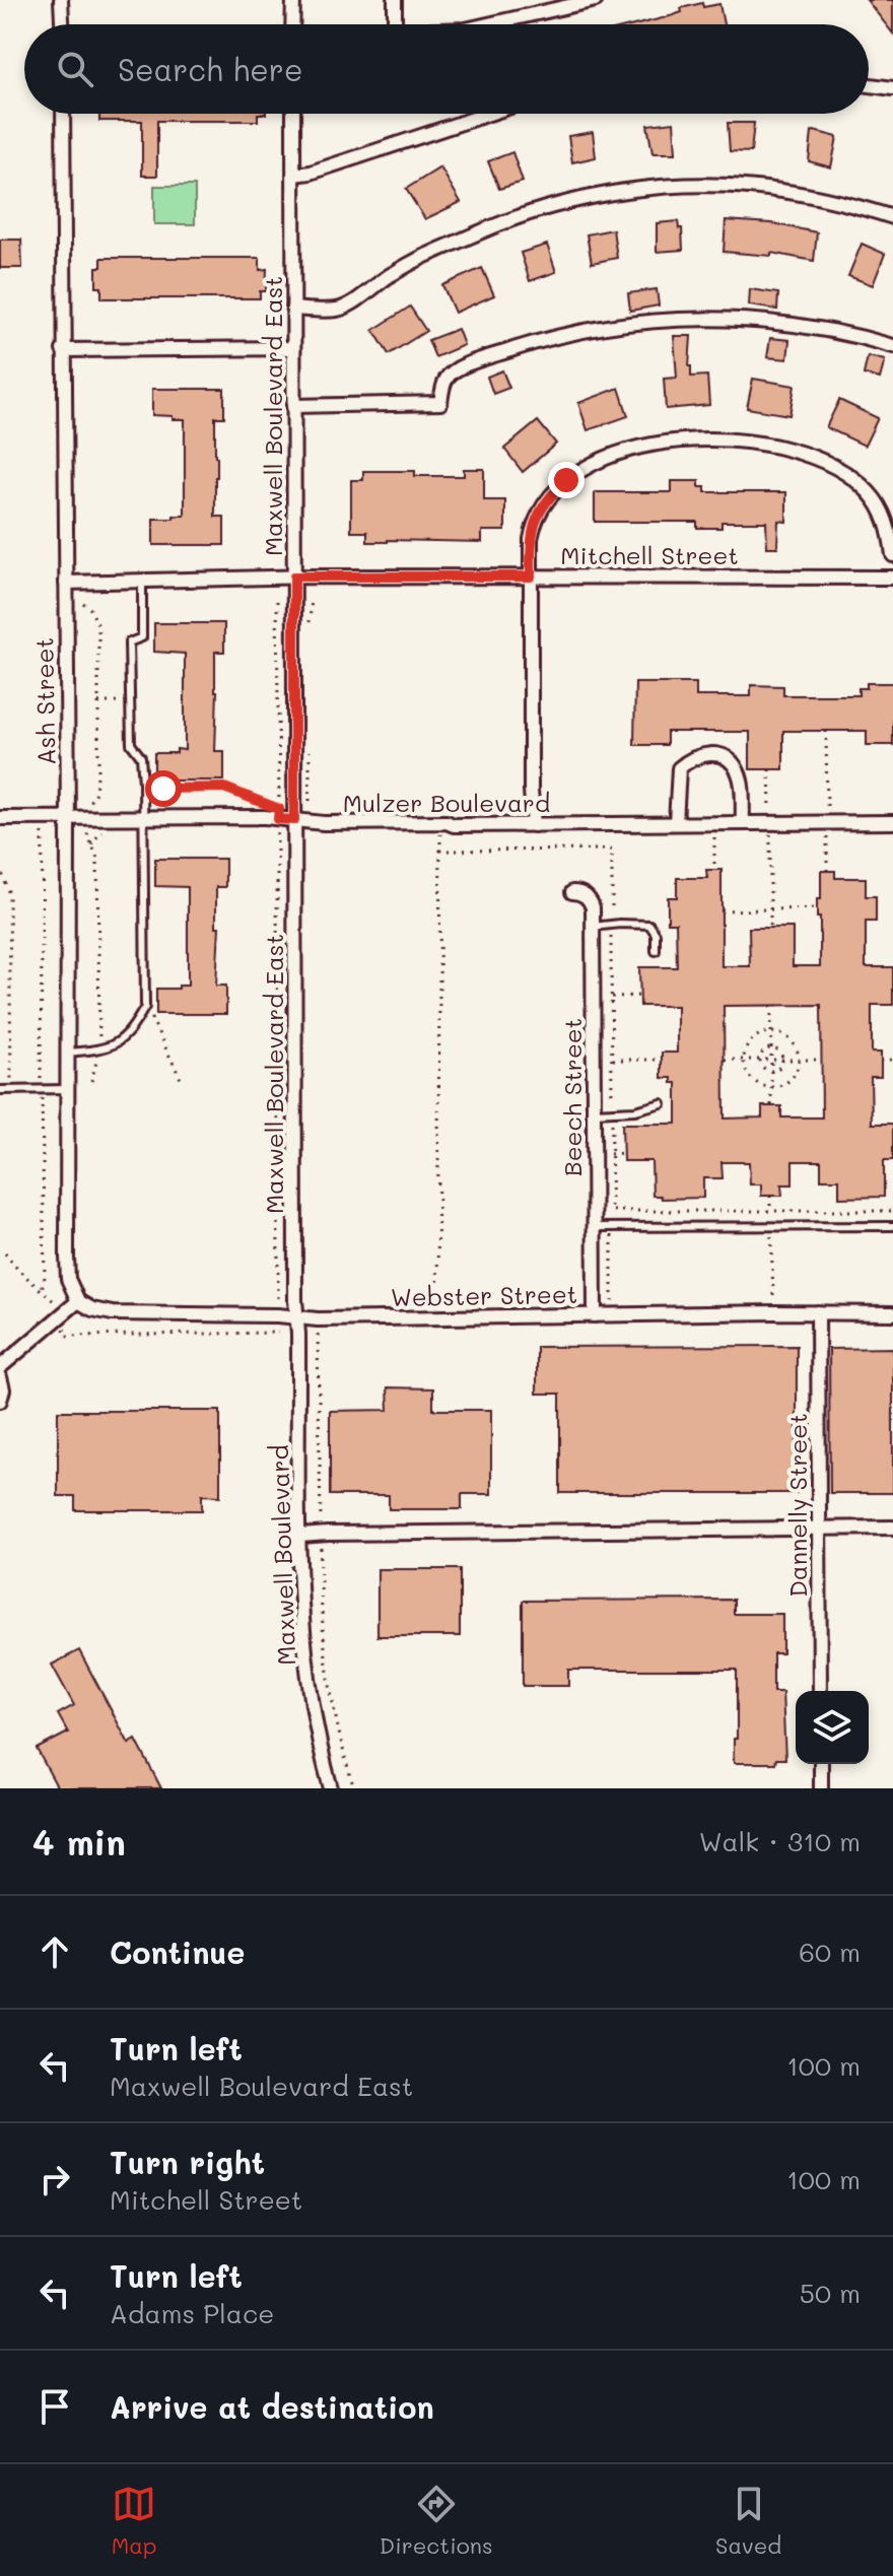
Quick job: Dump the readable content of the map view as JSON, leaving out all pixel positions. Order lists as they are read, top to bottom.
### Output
{
  "streets": {
    "street": [
      "Maxwell Boulevard East",
      "Mitchell Street",
      "Ash Street",
      "Mulzer Boulevard",
      "Beech Street",
      "Webster Street",
      "Dannelly Street",
      "Maxwell Boulevard"
    ]
  },
  "crossings": [
    ["Maxwell Boulevard East", "Mitchell Street"],
    ["Maxwell Boulevard East", "Mulzer Boulevard"],
    ["Maxwell Boulevard East", "Webster Street"],
    ["Maxwell Boulevard East", "Maxwell Boulevard"],
    ["Mitchell Street", "Ash Street"],
    ["Ash Street", "Mulzer Boulevard"],
    ["Ash Street", "Webster Street"],
    ["Beech Street", "Webster Street"],
    ["Webster Street", "Dannelly Street"],
    ["Webster Street", "Maxwell Boulevard"]
  ],
  "page": {
    "search": "Search here",
    "heading": ["4 min", "Walk · 310 m"],
    "list": [
      ["Continue", "60 m"],
      ["Turn left", "Maxwell Boulevard East", "100 m"],
      ["Turn right", "Mitchell Street", "100 m"],
      ["Turn left", "Adams Place", "50 m"],
      "Arrive at destination"
    ],
    "nav": ["Map", "Directions", "Saved"]
  }
}
